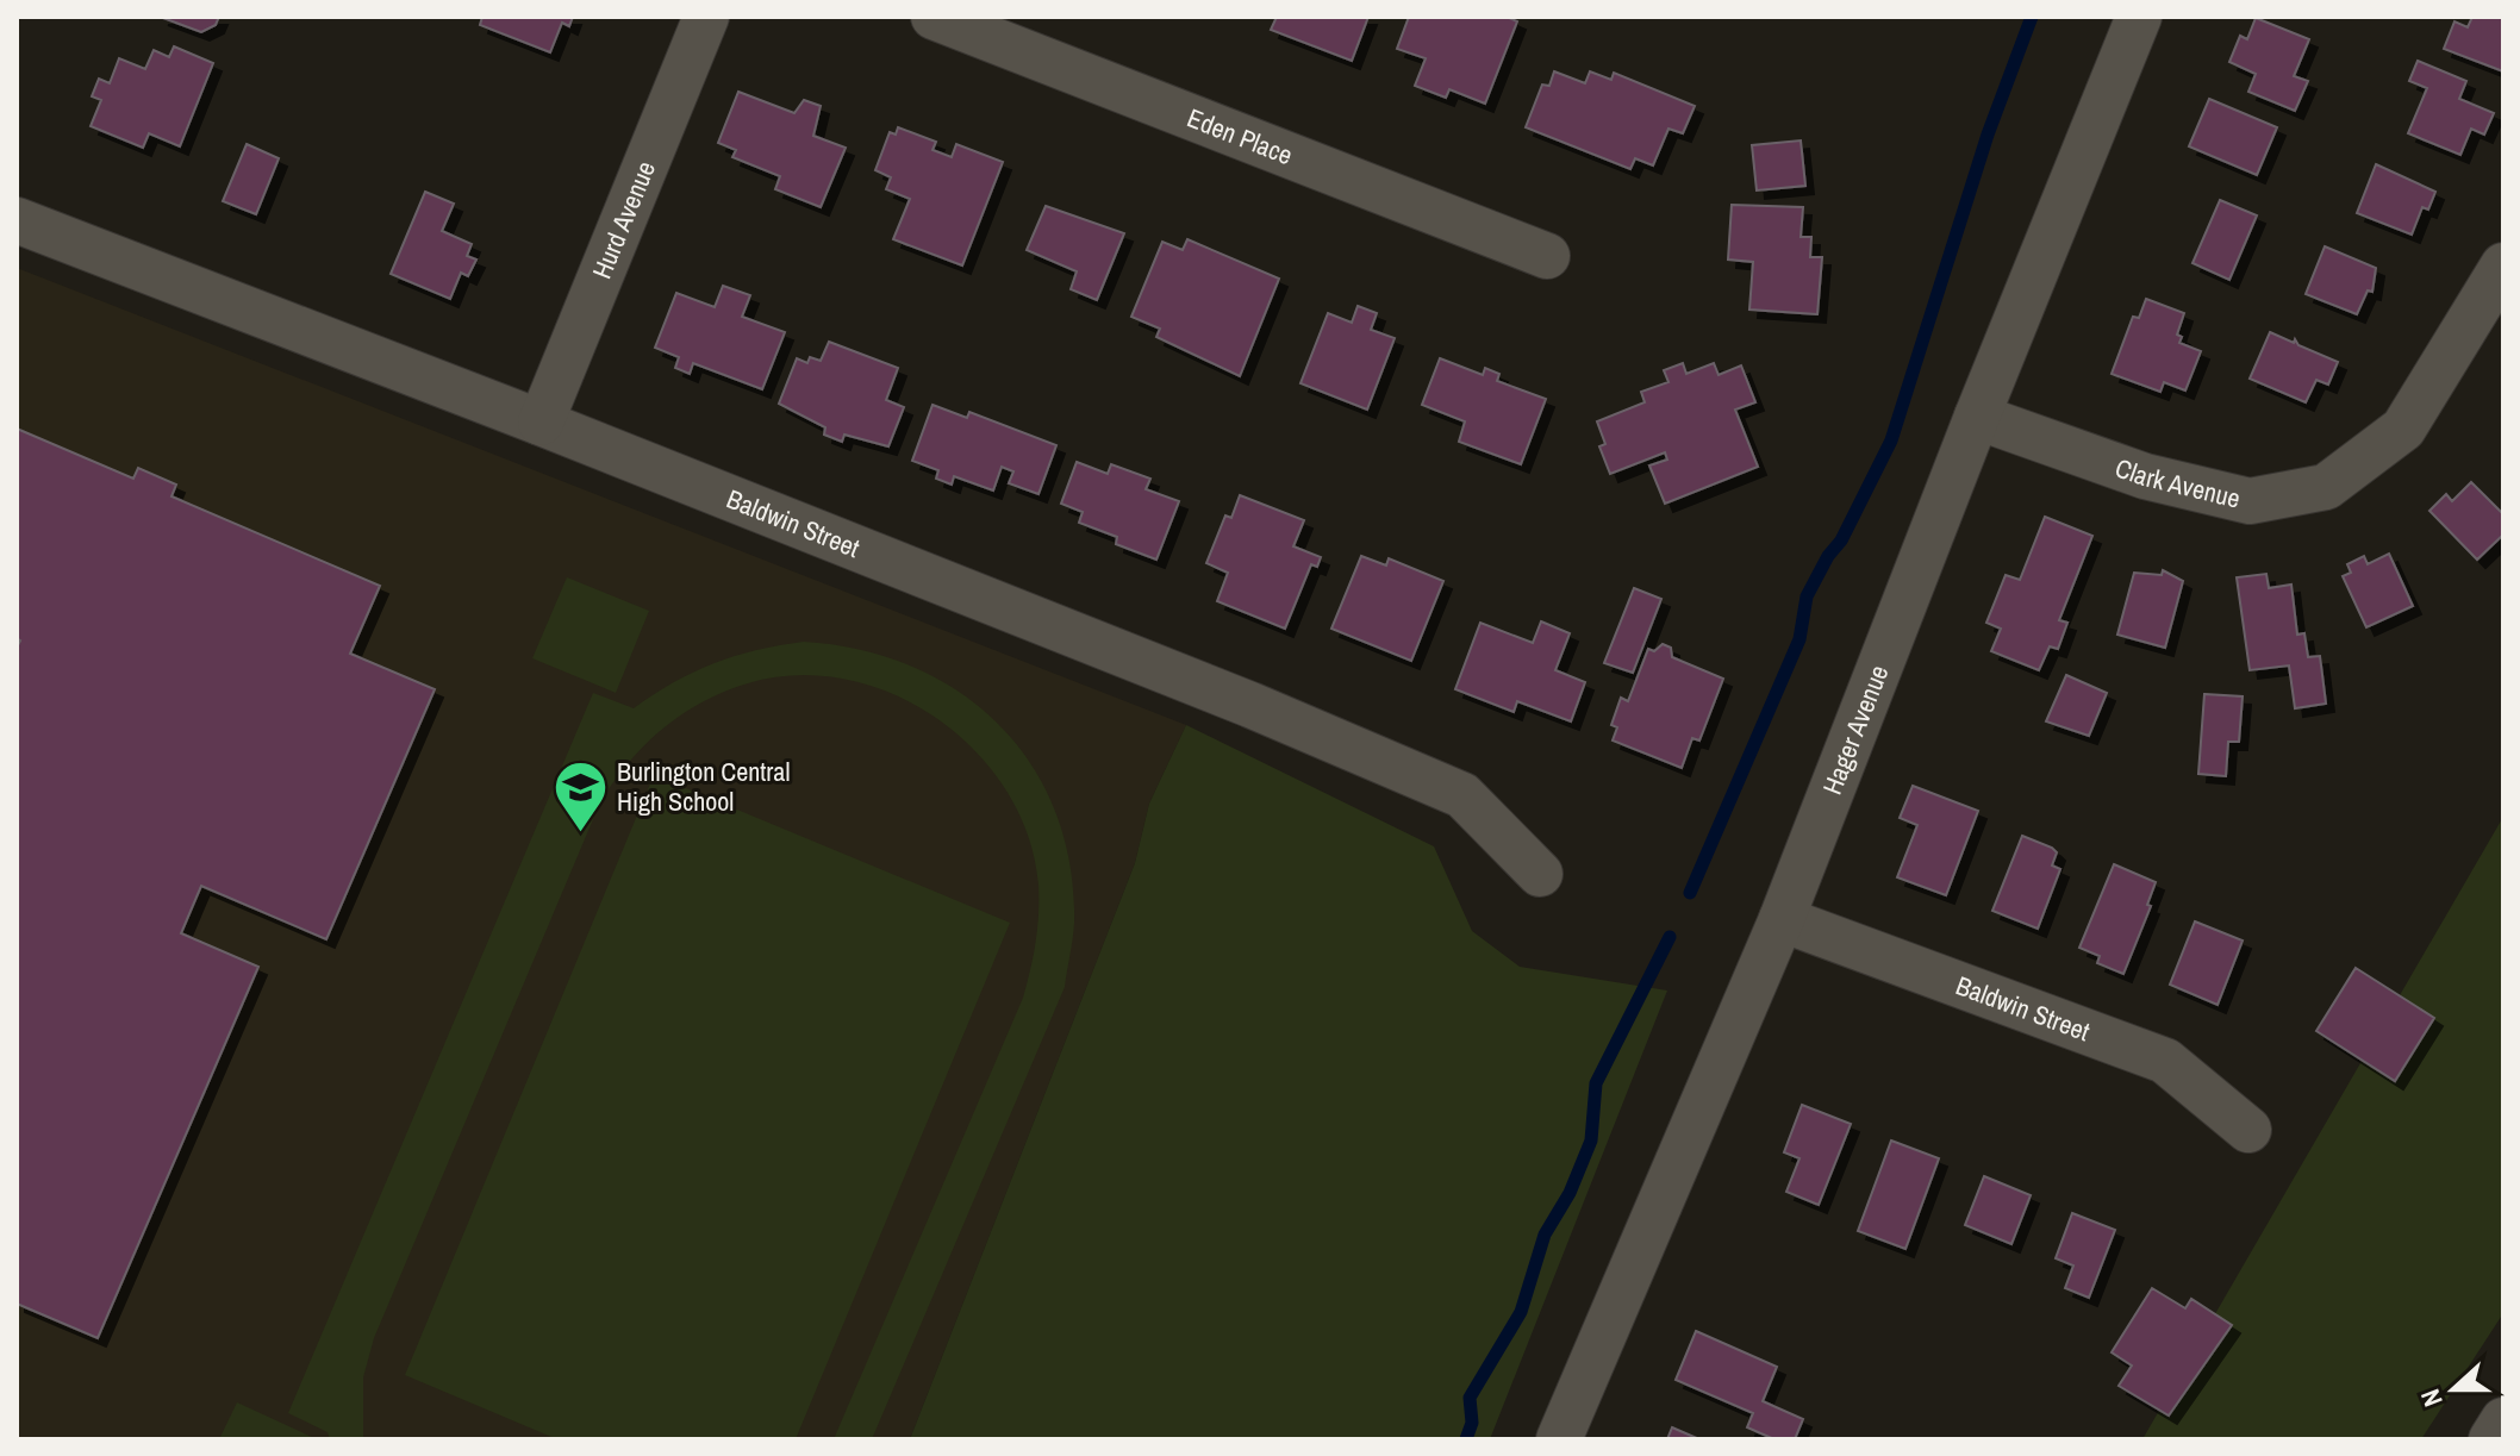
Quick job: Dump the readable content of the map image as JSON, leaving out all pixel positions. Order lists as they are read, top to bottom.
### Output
{
  "streets": {
    "street": [
      "Eden Place",
      "Hurd Avenue",
      "Clark Avenue",
      "Baldwin Street",
      "Hager Avenue"
    ]
  },
  "crossings": [
    ["Hurd Avenue", "Baldwin Street"],
    ["Clark Avenue", "Hager Avenue"],
    ["Baldwin Street", "Hager Avenue"]
  ],
  "places": {
    "school or university": ["Burlington Central High School"]
  },
  "north": "left"
}
